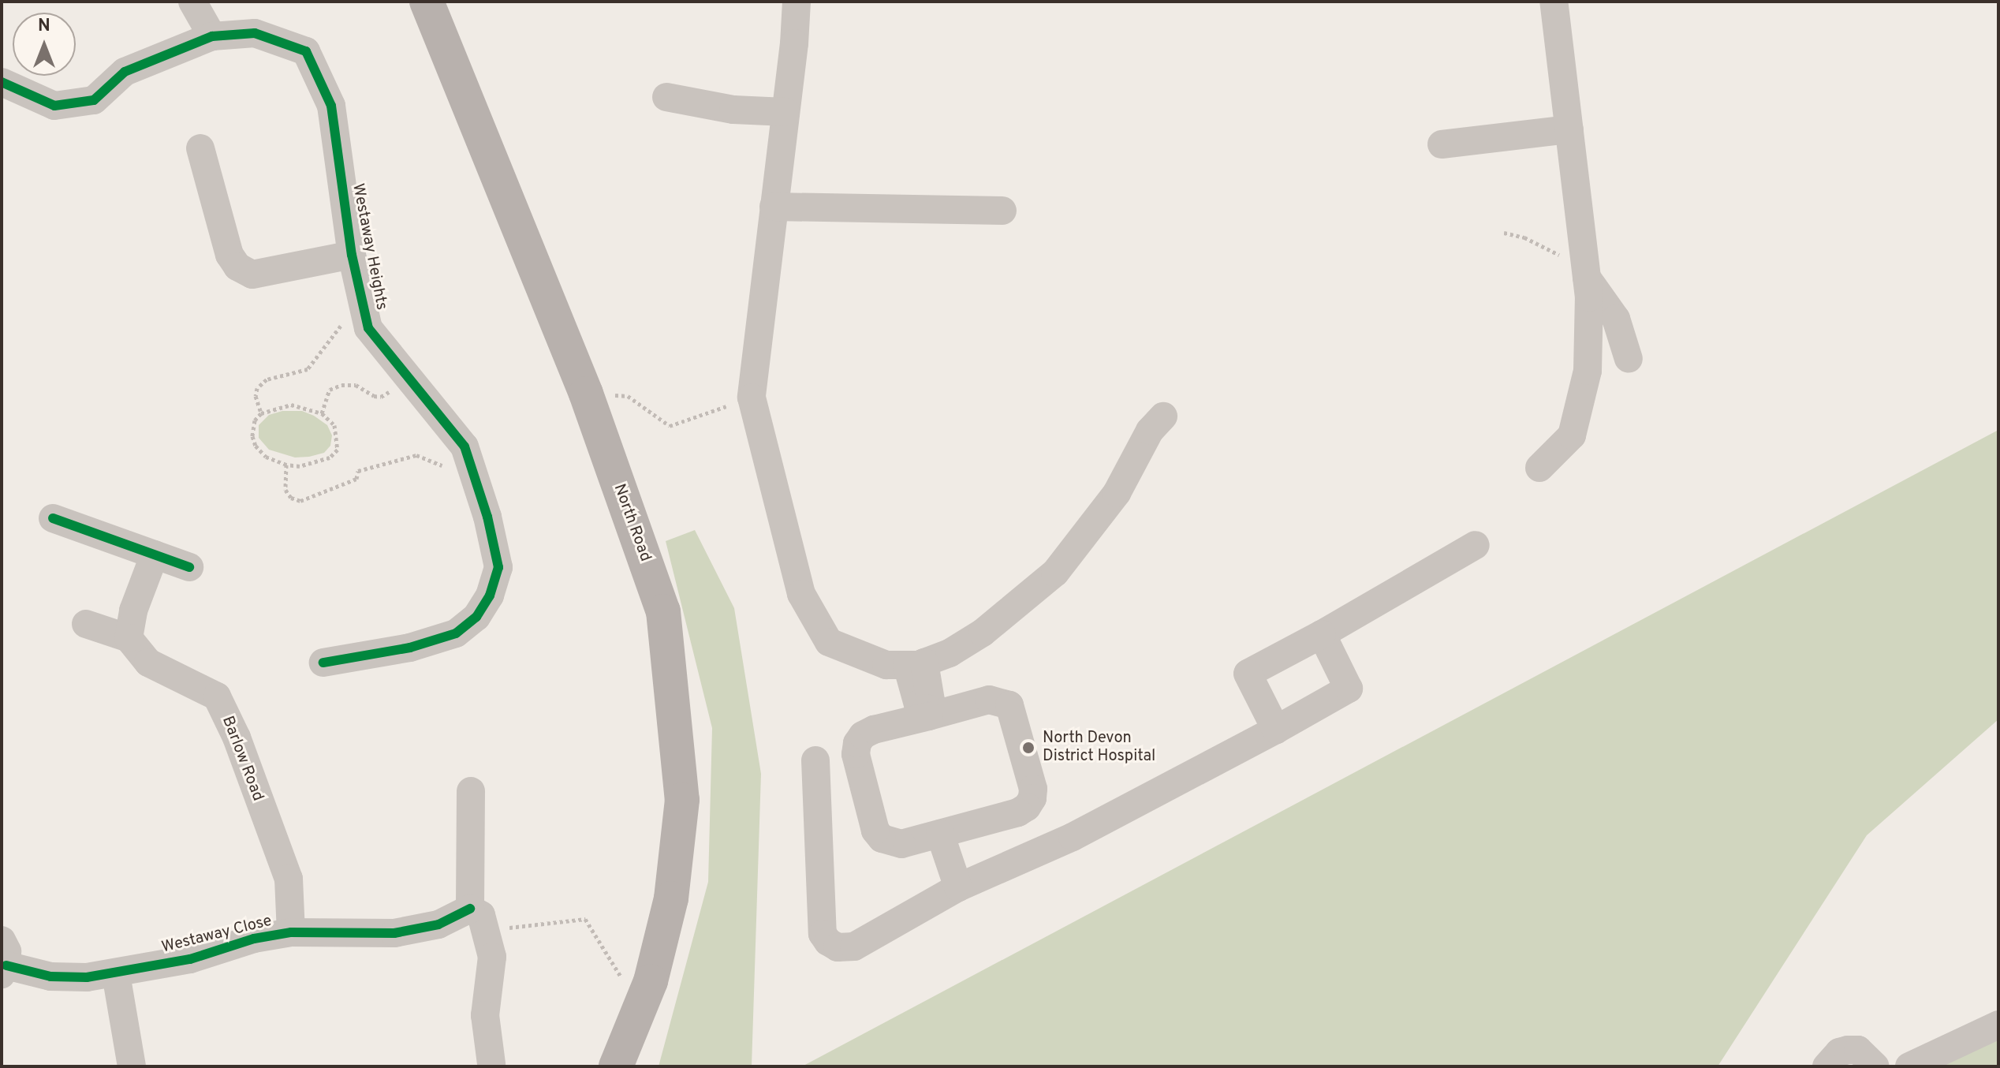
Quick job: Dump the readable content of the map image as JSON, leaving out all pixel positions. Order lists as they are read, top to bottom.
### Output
{
  "streets": {
    "main road": ["North Road"],
    "street": ["Westaway Heights", "Barlow Road", "Westaway Close"]
  },
  "crossings": [
    ["Barlow Road", "Westaway Close"]
  ],
  "places": ["North Devon District Hospital"],
  "north": "top"
}
